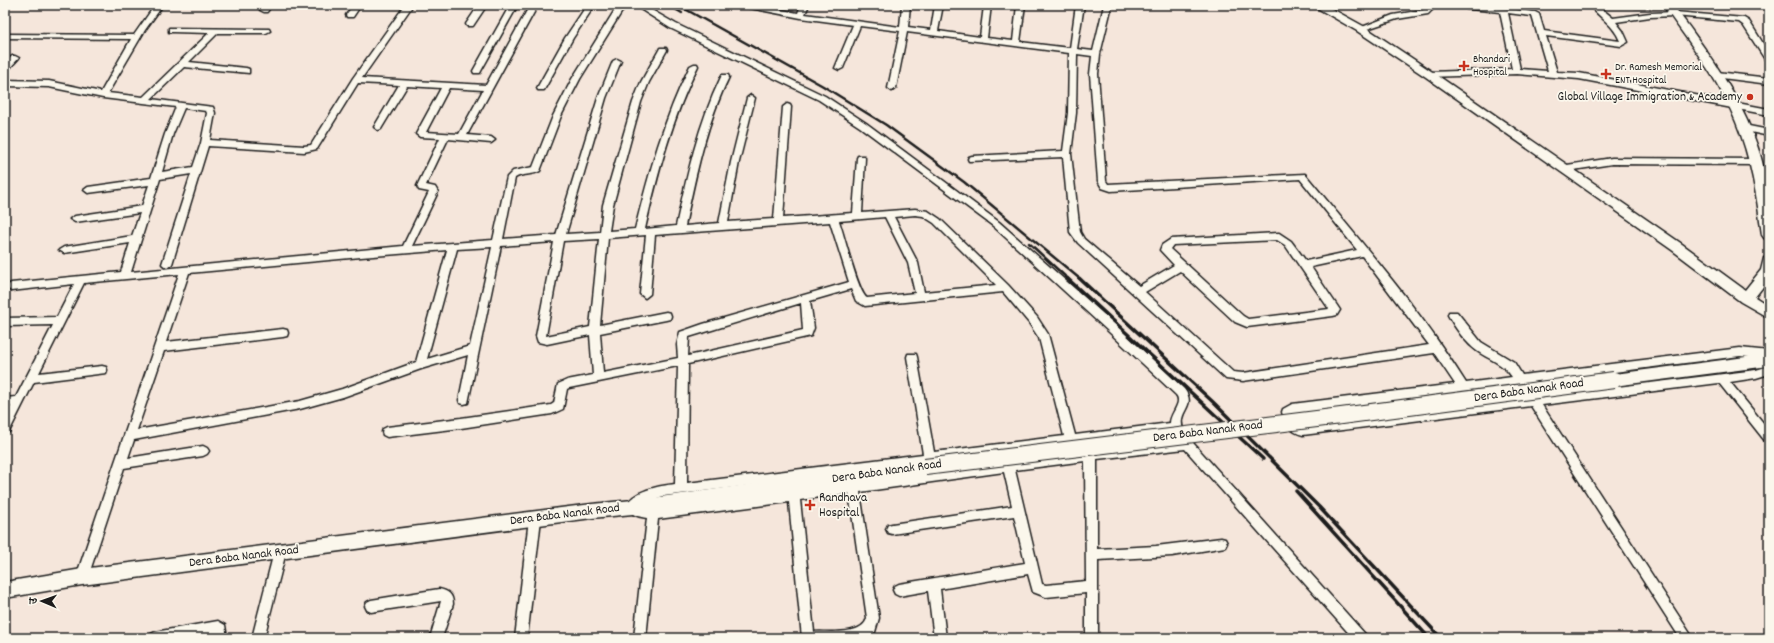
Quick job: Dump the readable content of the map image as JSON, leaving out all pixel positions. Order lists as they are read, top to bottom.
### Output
{
  "streets": {
    "main road": ["Dera Baba Nanak Road"]
  },
  "places": {
    "health": ["Bhandari Hospital", "Dr. Ramesh Memorial ENT Hospital", "Randhava Hospital"],
    "other": ["Global Village Immigration & Academy"]
  },
  "north": "left"
}
